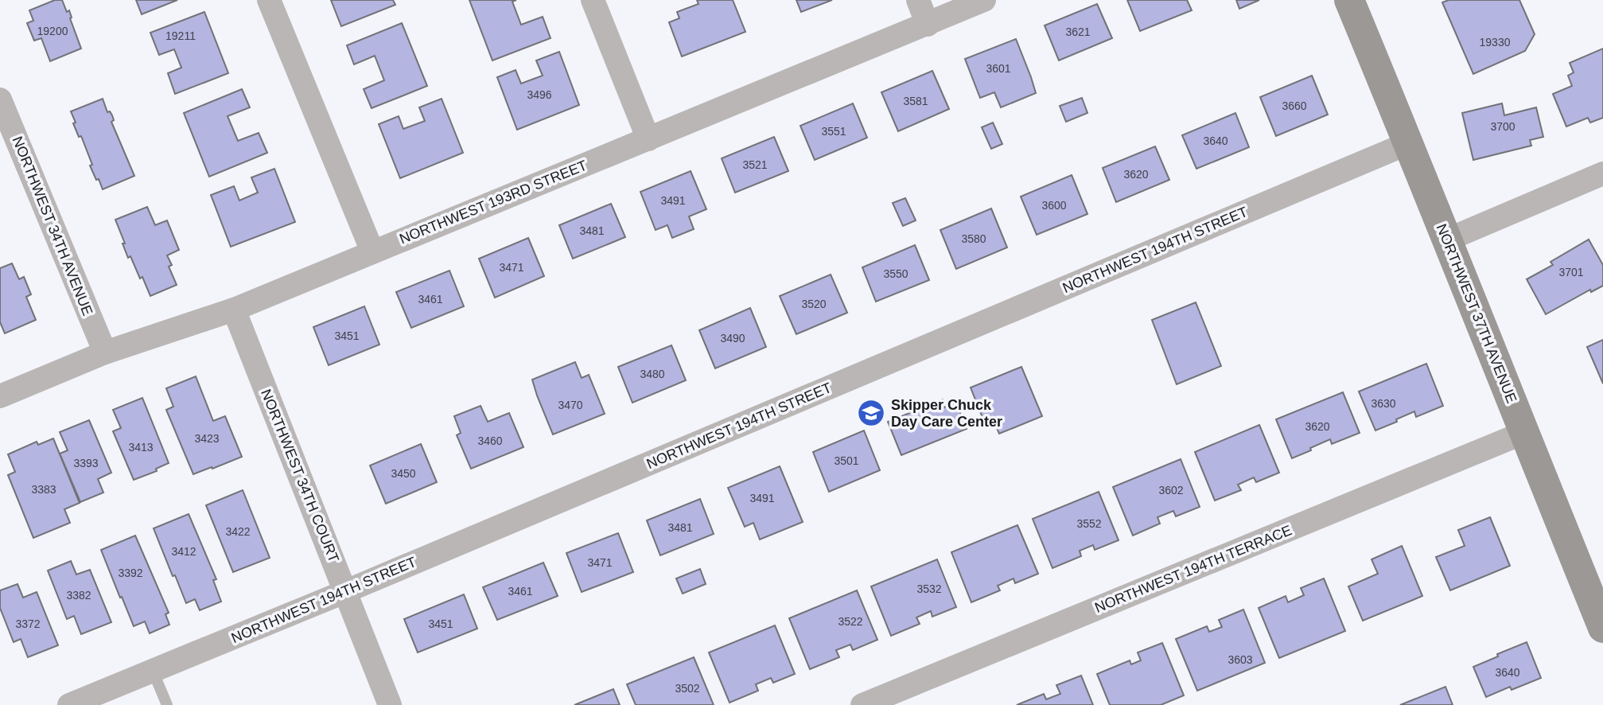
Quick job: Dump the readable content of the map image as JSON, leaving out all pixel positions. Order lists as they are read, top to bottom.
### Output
{
  "streets": {
    "main road": ["NORTHWEST 37TH AVENUE"],
    "street": [
      "NORTHWEST 193RD STREET",
      "NORTHWEST 34TH AVENUE",
      "NORTHWEST 194TH STREET",
      "NORTHWEST 34TH COURT",
      "NORTHWEST 194TH TERRACE"
    ]
  },
  "crossings": [
    ["NORTHWEST 193RD STREET", "NORTHWEST 34TH AVENUE"],
    ["NORTHWEST 193RD STREET", "NORTHWEST 34TH COURT"],
    ["NORTHWEST 194TH STREET", "NORTHWEST 37TH AVENUE"],
    ["NORTHWEST 194TH STREET", "NORTHWEST 34TH COURT"],
    ["NORTHWEST 37TH AVENUE", "NORTHWEST 194TH TERRACE"]
  ],
  "places": {
    "school or university": ["Skipper Chuck Day Care Center"]
  },
  "house_numbers": [
    "19200",
    "3621",
    "19211",
    "19330",
    "3601",
    "3496",
    "3581",
    "3660",
    "3700",
    "3551",
    "3640",
    "3521",
    "3620",
    "3491",
    "3600",
    "3481",
    "3580",
    "3471",
    "3701",
    "3550",
    "3461",
    "3520",
    "3451",
    "3490",
    "3480",
    "3630",
    "3470",
    "3620",
    "3423",
    "3460",
    "3413",
    "3501",
    "3393",
    "3450",
    "3383",
    "3602",
    "3491",
    "3552",
    "3481",
    "3422",
    "3412",
    "3471",
    "3392",
    "3532",
    "3461",
    "3382",
    "3522",
    "3372",
    "3451",
    "3603",
    "3640",
    "3502"
  ]
}
